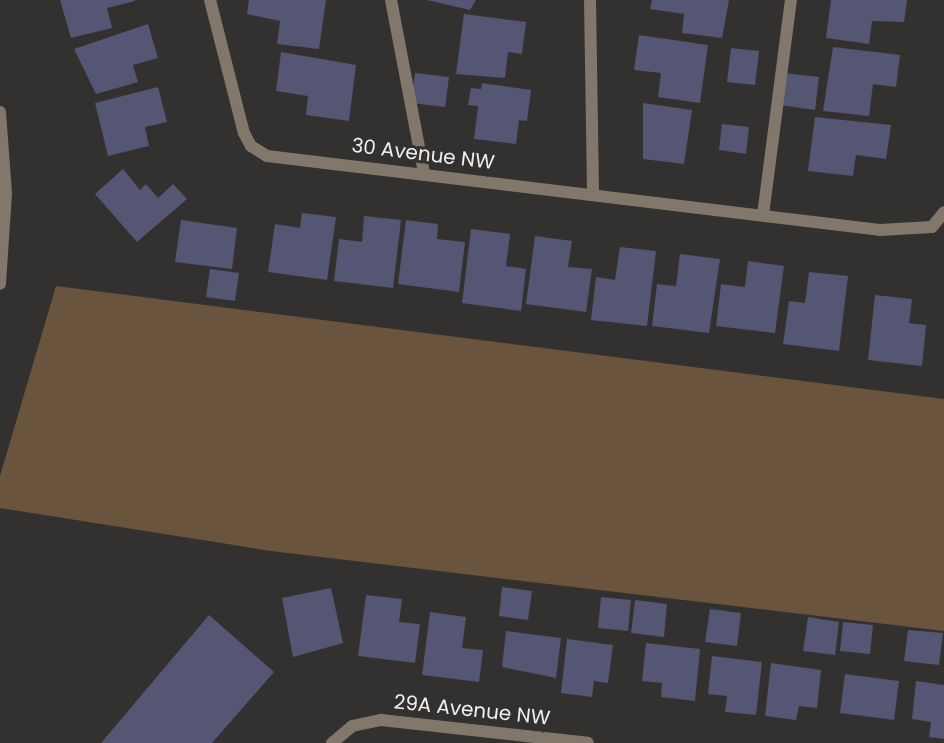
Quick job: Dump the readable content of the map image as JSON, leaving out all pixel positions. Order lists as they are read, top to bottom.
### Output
{
  "streets": {
    "street": ["30 Avenue NW", "29A Avenue NW"]
  }
}
